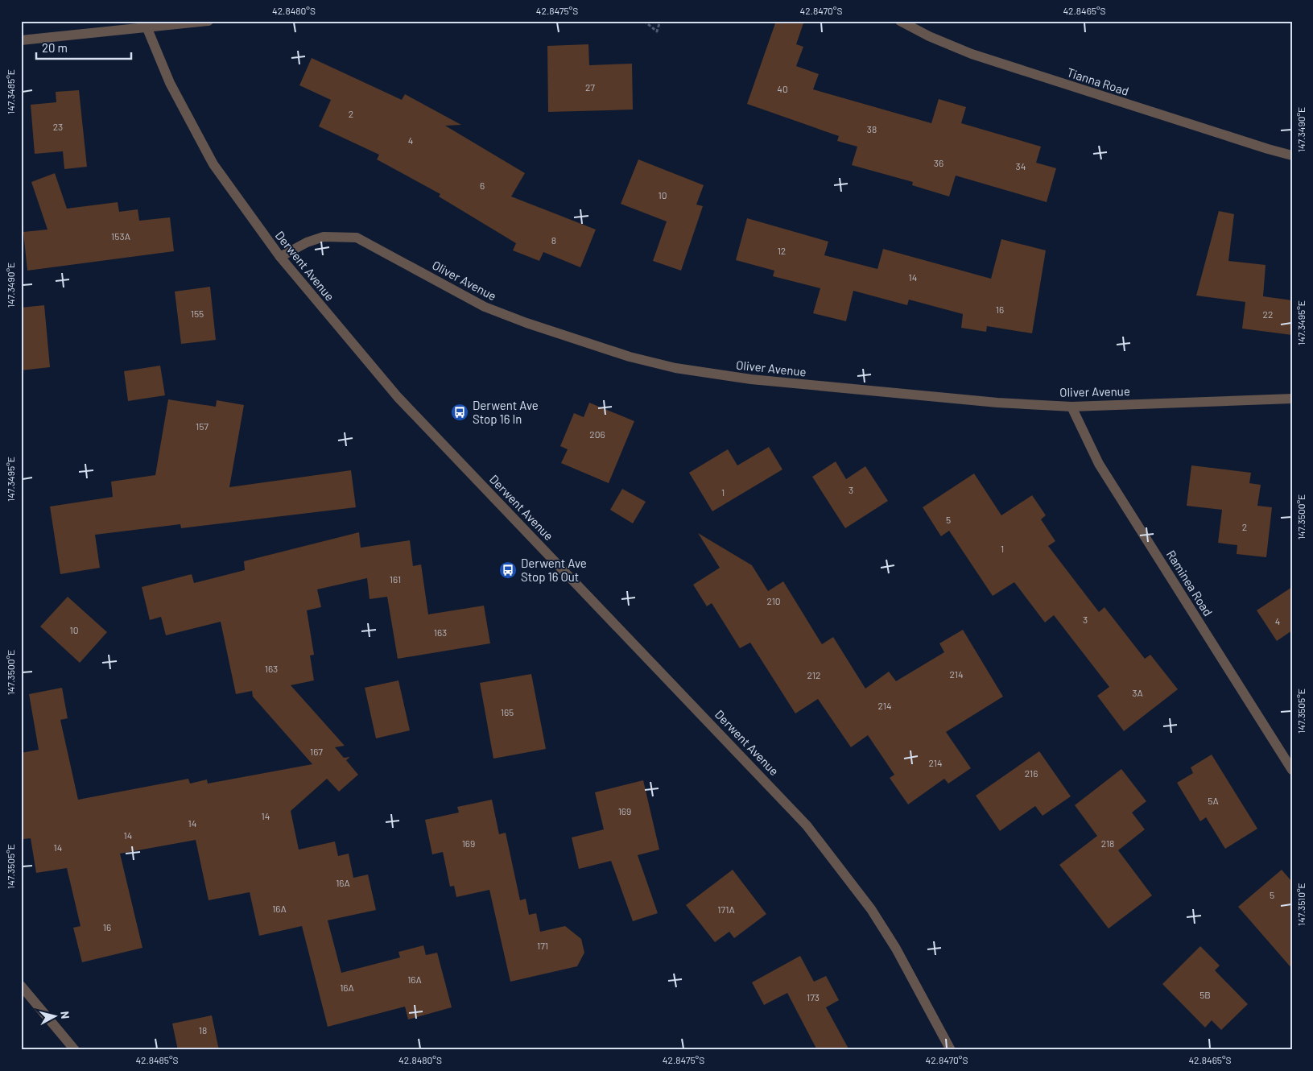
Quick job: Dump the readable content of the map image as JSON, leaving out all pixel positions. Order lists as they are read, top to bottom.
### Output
{
  "streets": {
    "street": [
      "Tianna Road",
      "Derwent Avenue",
      "Oliver Avenue",
      "Raminea Road"
    ]
  },
  "crossings": [
    ["Derwent Avenue", "Oliver Avenue"],
    ["Oliver Avenue", "Raminea Road"]
  ],
  "places": {
    "bus stop": ["Derwent Ave Stop 16 In", "Derwent Ave Stop 16 Out"]
  },
  "house_numbers": [
    "27",
    "40",
    "2",
    "23",
    "38",
    "4",
    "36",
    "34",
    "6",
    "10",
    "153A",
    "8",
    "12",
    "14",
    "16",
    "155",
    "22",
    "157",
    "206",
    "3",
    "1",
    "5",
    "2",
    "1",
    "161",
    "210",
    "3",
    "4",
    "10",
    "163",
    "163",
    "214",
    "212",
    "3A",
    "214",
    "165",
    "167",
    "214",
    "216",
    "5A",
    "169",
    "14",
    "14",
    "14",
    "169",
    "218",
    "14",
    "16A",
    "5",
    "16A",
    "171A",
    "16",
    "171",
    "16A",
    "16A",
    "5B",
    "173",
    "18"
  ],
  "scale_bar": "20 m",
  "north": "right",
  "coordinates": [
    "42.8480°S",
    "42.8475°S",
    "42.8470°S",
    "42.8465°S",
    "147.3485°E",
    "147.3490°E",
    "147.3495°E",
    "147.3500°E",
    "147.3505°E",
    "147.3510°E",
    "42.8485°S"
  ]
}
